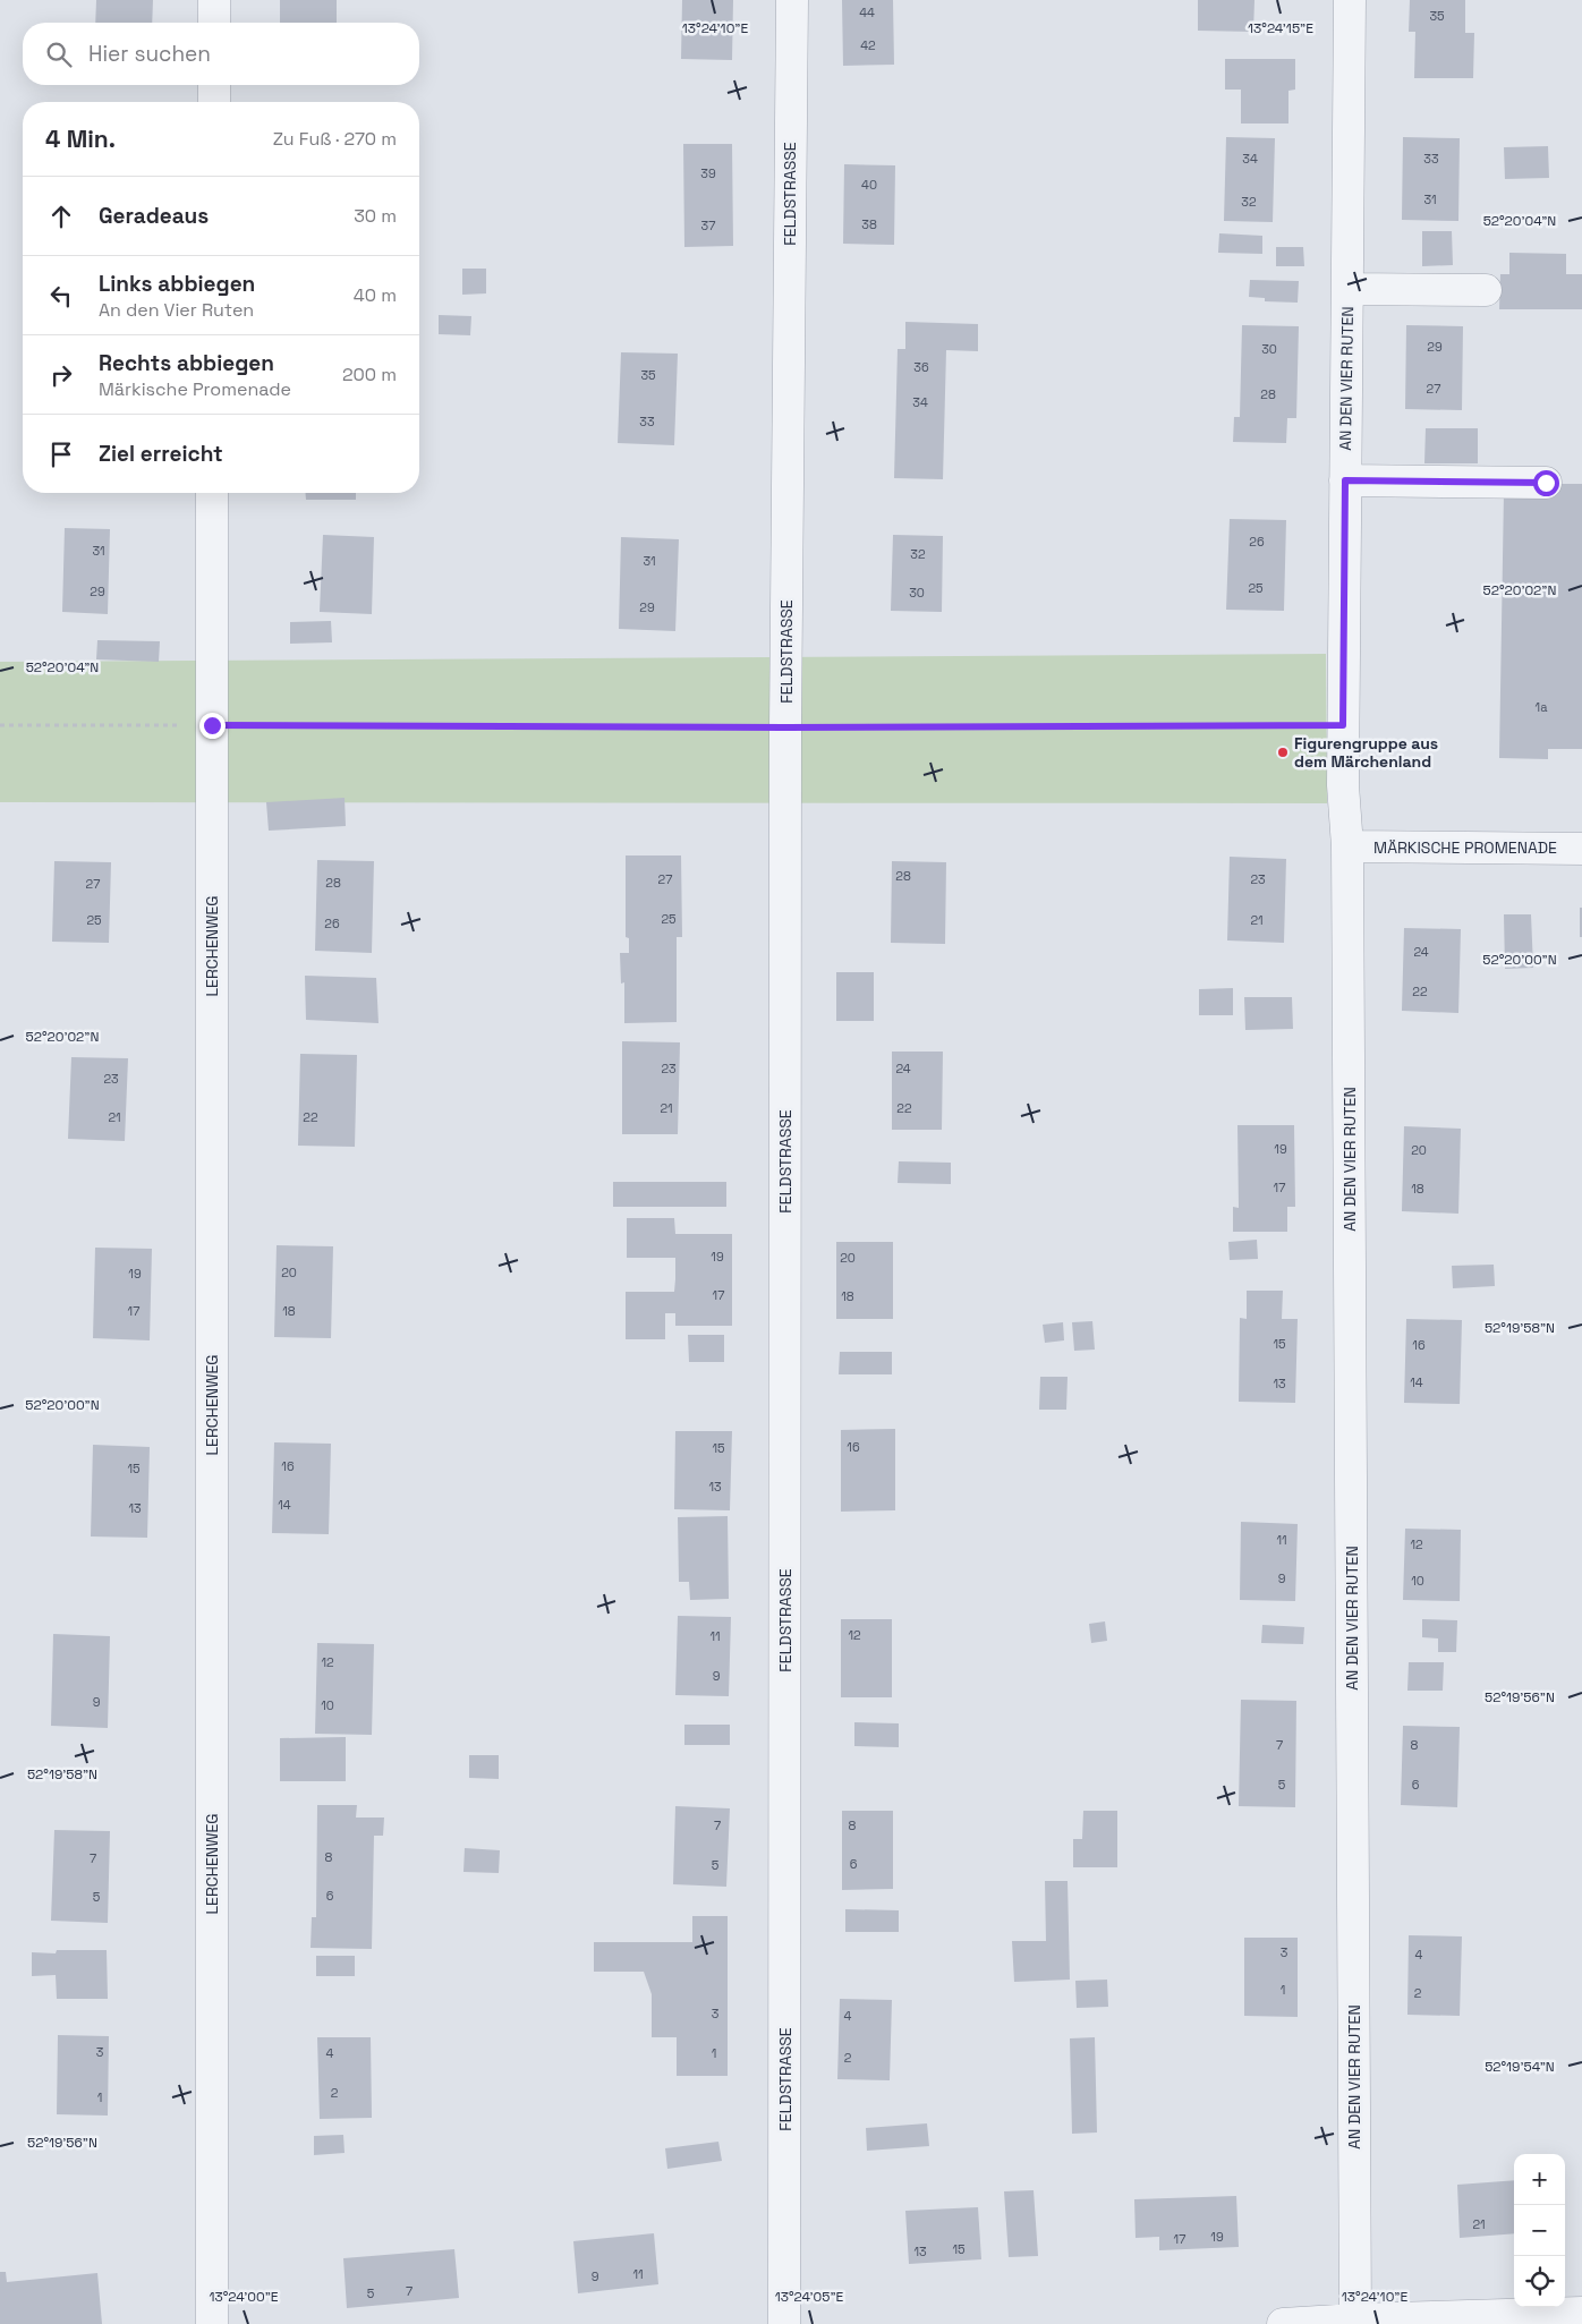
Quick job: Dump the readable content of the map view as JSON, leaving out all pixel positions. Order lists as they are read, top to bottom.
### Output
{
  "streets": {
    "street": [
      "FELDSTRASSE",
      "AN DEN VIER RUTEN",
      "MÄRKISCHE PROMENADE",
      "LERCHENWEG"
    ]
  },
  "crossings": [
    ["AN DEN VIER RUTEN", "MÄRKISCHE PROMENADE"]
  ],
  "places": ["Figurengruppe aus dem Märchenland"],
  "house_numbers": [
    "44",
    "35",
    "42",
    "34",
    "33",
    "39",
    "40",
    "31",
    "32",
    "38",
    "37",
    "29",
    "30",
    "36",
    "35",
    "27",
    "28",
    "34",
    "33",
    "26",
    "31",
    "32",
    "31",
    "25",
    "29",
    "30",
    "29",
    "1a",
    "28",
    "27",
    "23",
    "28",
    "27",
    "25",
    "25",
    "21",
    "26",
    "24",
    "22",
    "23",
    "24",
    "23",
    "21",
    "22",
    "21",
    "22",
    "19",
    "20",
    "17",
    "18",
    "19",
    "20",
    "20",
    "19",
    "17",
    "18",
    "17",
    "18",
    "15",
    "16",
    "14",
    "13",
    "16",
    "15",
    "16",
    "15",
    "13",
    "14",
    "13",
    "11",
    "12",
    "9",
    "10",
    "12",
    "11",
    "12",
    "9",
    "9",
    "10",
    "7",
    "8",
    "5",
    "6",
    "7",
    "8",
    "8",
    "7",
    "6",
    "5",
    "6",
    "5",
    "3",
    "4",
    "1",
    "2",
    "3",
    "4",
    "3",
    "4",
    "1",
    "2",
    "2",
    "1",
    "21",
    "19",
    "17",
    "15",
    "13",
    "11",
    "9",
    "7",
    "5"
  ],
  "page": {
    "search": "Hier suchen",
    "heading": ["4 Min.", "Zu Fuß · 270 m"],
    "list": [
      ["Geradeaus", "30 m"],
      ["Links abbiegen", "An den Vier Ruten", "40 m"],
      ["Rechts abbiegen", "Märkische Promenade", "200 m"],
      "Ziel erreicht"
    ],
    "map_buttons": ["+", "−"]
  },
  "coordinates": [
    "13°24'10\"E",
    "13°24'15\"E",
    "52°20'04\"N",
    "52°20'02\"N",
    "52°20'00\"N",
    "52°19'58\"N",
    "52°19'56\"N",
    "52°19'54\"N",
    "13°24'00\"E",
    "13°24'05\"E"
  ]
}
